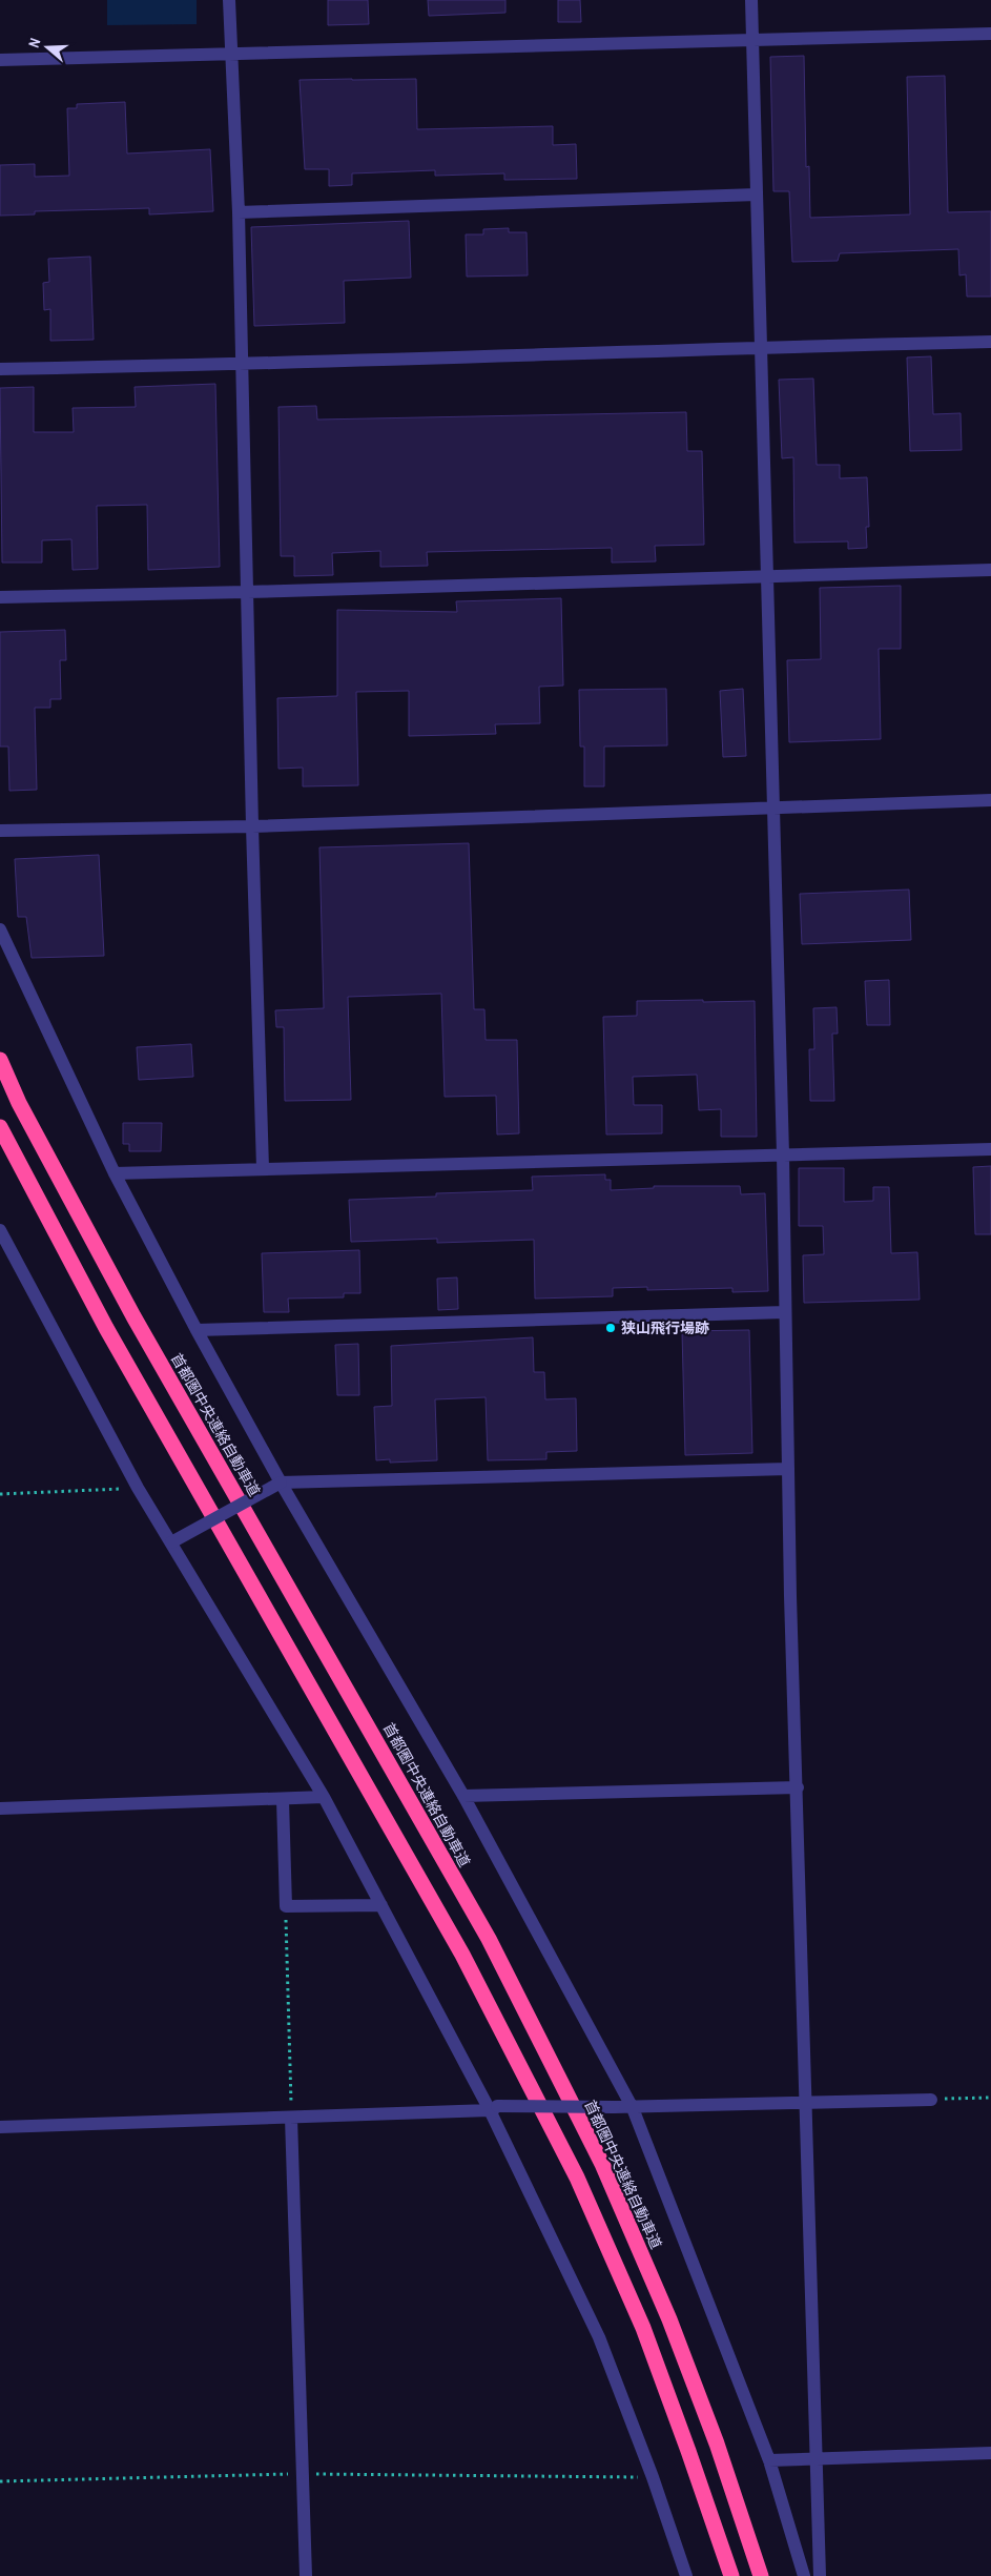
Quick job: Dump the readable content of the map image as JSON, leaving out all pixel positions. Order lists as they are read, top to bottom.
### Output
{
  "streets": {
    "highway": ["首都圏中央連絡自動車道"]
  },
  "places": ["狭山飛行場跡"],
  "north": "left"
}
